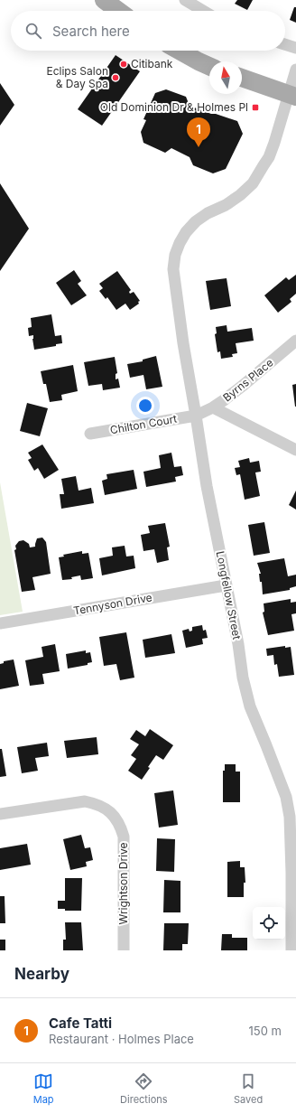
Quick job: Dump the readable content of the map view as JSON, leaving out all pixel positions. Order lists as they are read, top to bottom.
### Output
{
  "streets": {
    "street": [
      "Byrns Place",
      "Chilton Court",
      "Longfellow Street",
      "Tennyson Drive",
      "Wrightson Drive"
    ]
  },
  "crossings": [
    ["Byrns Place", "Chilton Court"],
    ["Byrns Place", "Longfellow Street"],
    ["Chilton Court", "Longfellow Street"],
    ["Longfellow Street", "Tennyson Drive"]
  ],
  "places": {
    "other": ["Citibank", "Eclips Salon & Day Spa"],
    "transit": ["Old Dominion Dr & Holmes Pl"]
  },
  "north": "top",
  "page": {
    "search": "Search here",
    "pins": "1",
    "heading": "Nearby",
    "list": [
      {
        "mark": "1",
        "name": "Cafe Tatti",
        "note": "Restaurant · Holmes Place",
        "value": "150 m"
      }
    ],
    "nav": ["Map", "Directions", "Saved"]
  }
}
